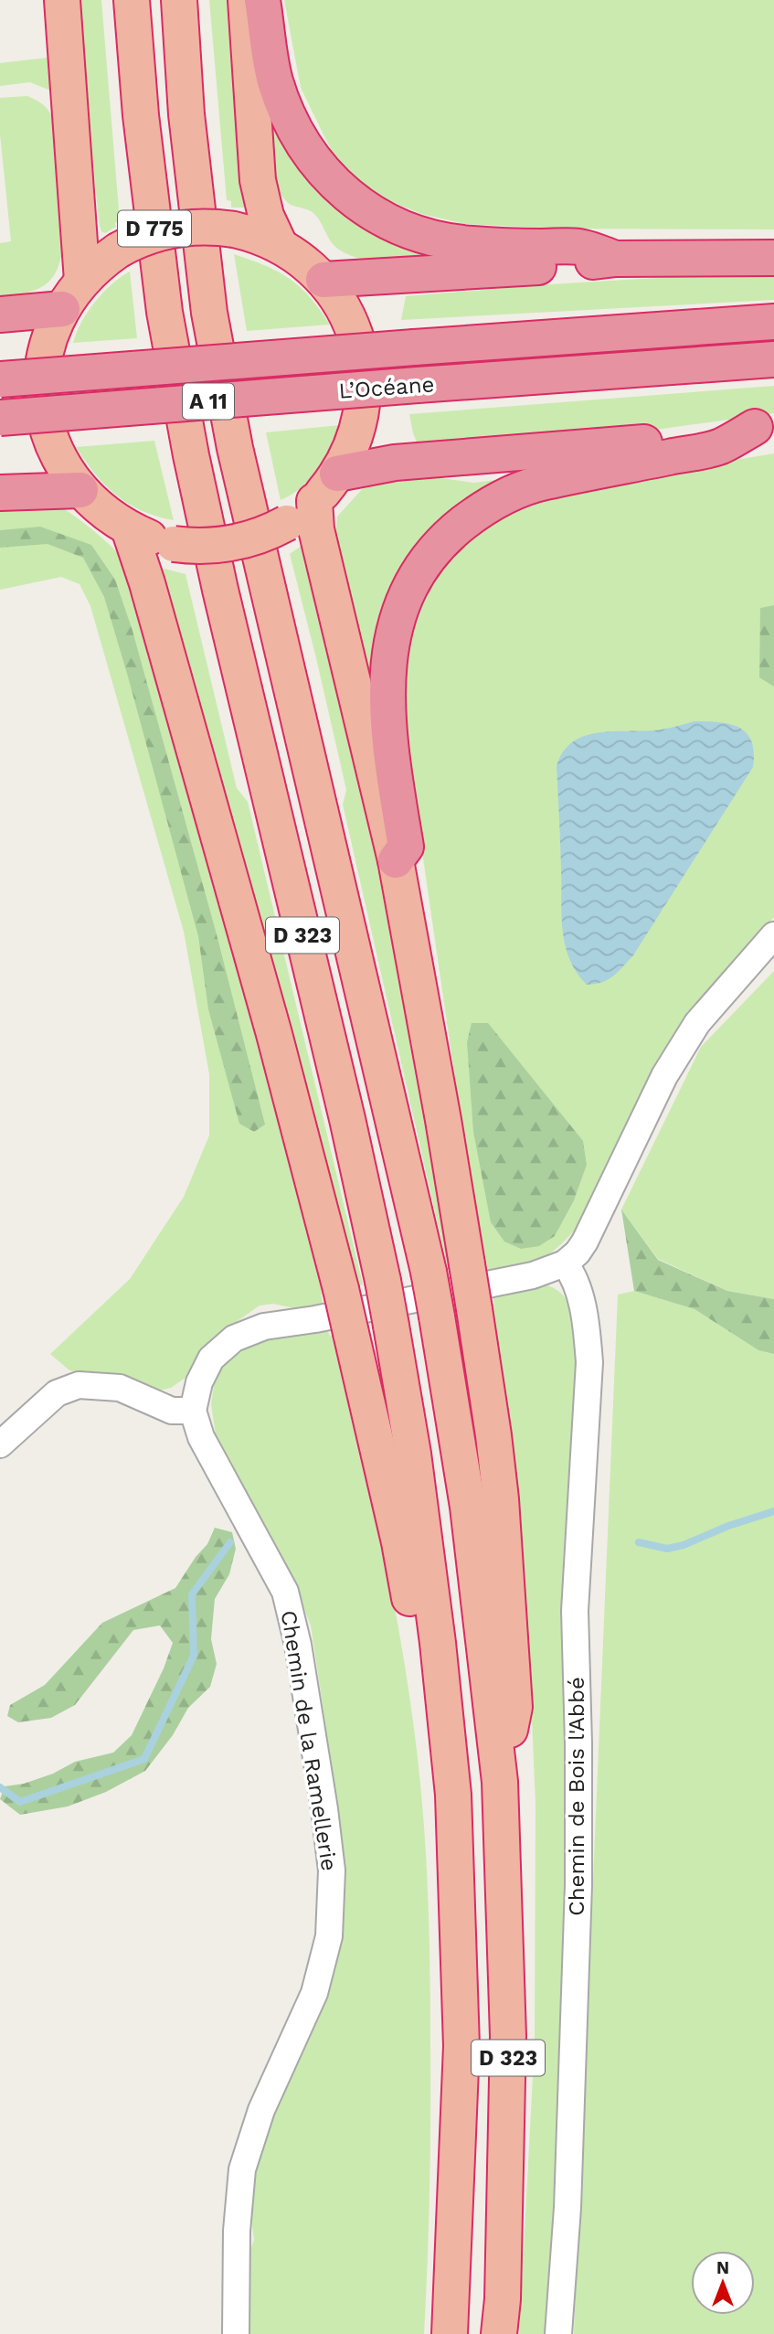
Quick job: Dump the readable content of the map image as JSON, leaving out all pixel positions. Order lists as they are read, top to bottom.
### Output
{
  "streets": {
    "highway": [
      "D 775",
      "L’Océane",
      "A 11",
      "D 323"
    ],
    "street": ["Chemin de la Ramellerie", "Chemin de Bois l'Abbé"]
  },
  "crossings": [
    ["D 775", "D 323"]
  ],
  "north": "top"
}
